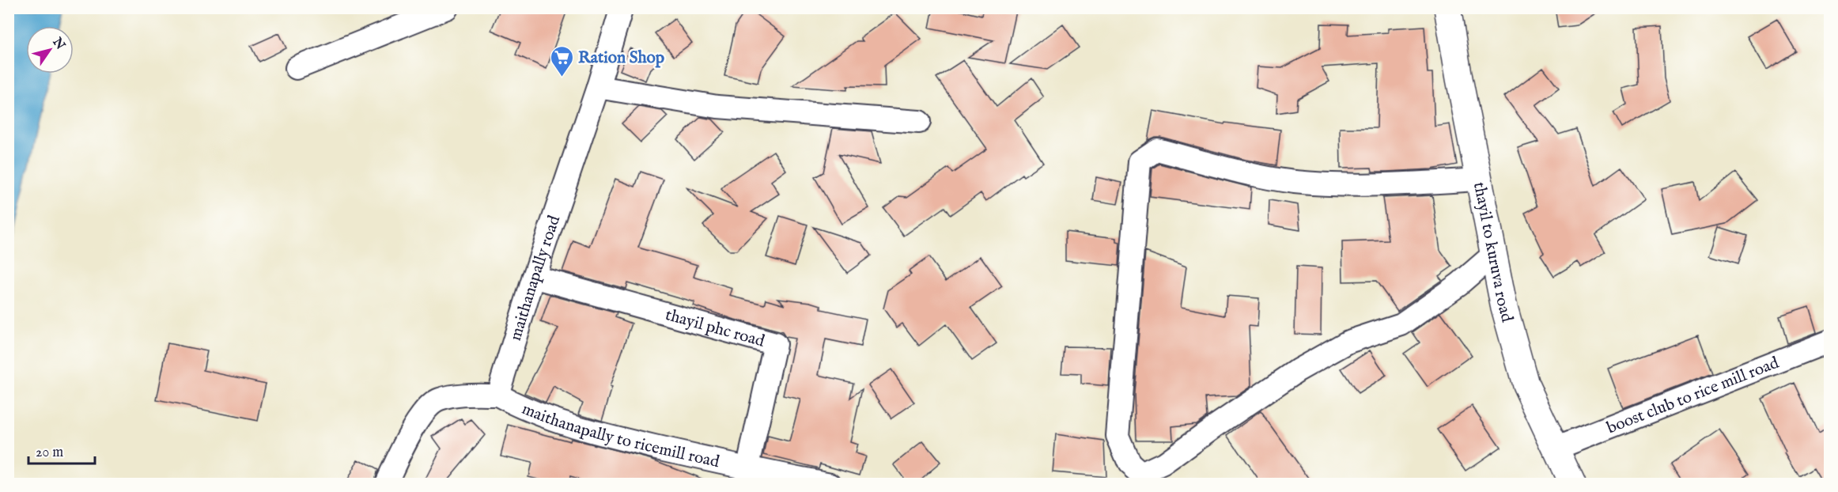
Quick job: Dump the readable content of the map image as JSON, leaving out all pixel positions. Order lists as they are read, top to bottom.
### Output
{
  "streets": {
    "main road": ["thayil to kuruva road"],
    "street": [
      "maithanapally road",
      "thayil phc road",
      "boost club to rice mill road",
      "maithanapally to ricemill road"
    ]
  },
  "crossings": [
    ["thayil to kuruva road", "boost club to rice mill road"],
    ["maithanapally road", "thayil phc road"],
    ["maithanapally road", "maithanapally to ricemill road"],
    ["thayil phc road", "maithanapally to ricemill road"]
  ],
  "places": {
    "supermarket": ["Ration Shop"]
  },
  "scale_bar": "20 m",
  "north": "top right"
}
